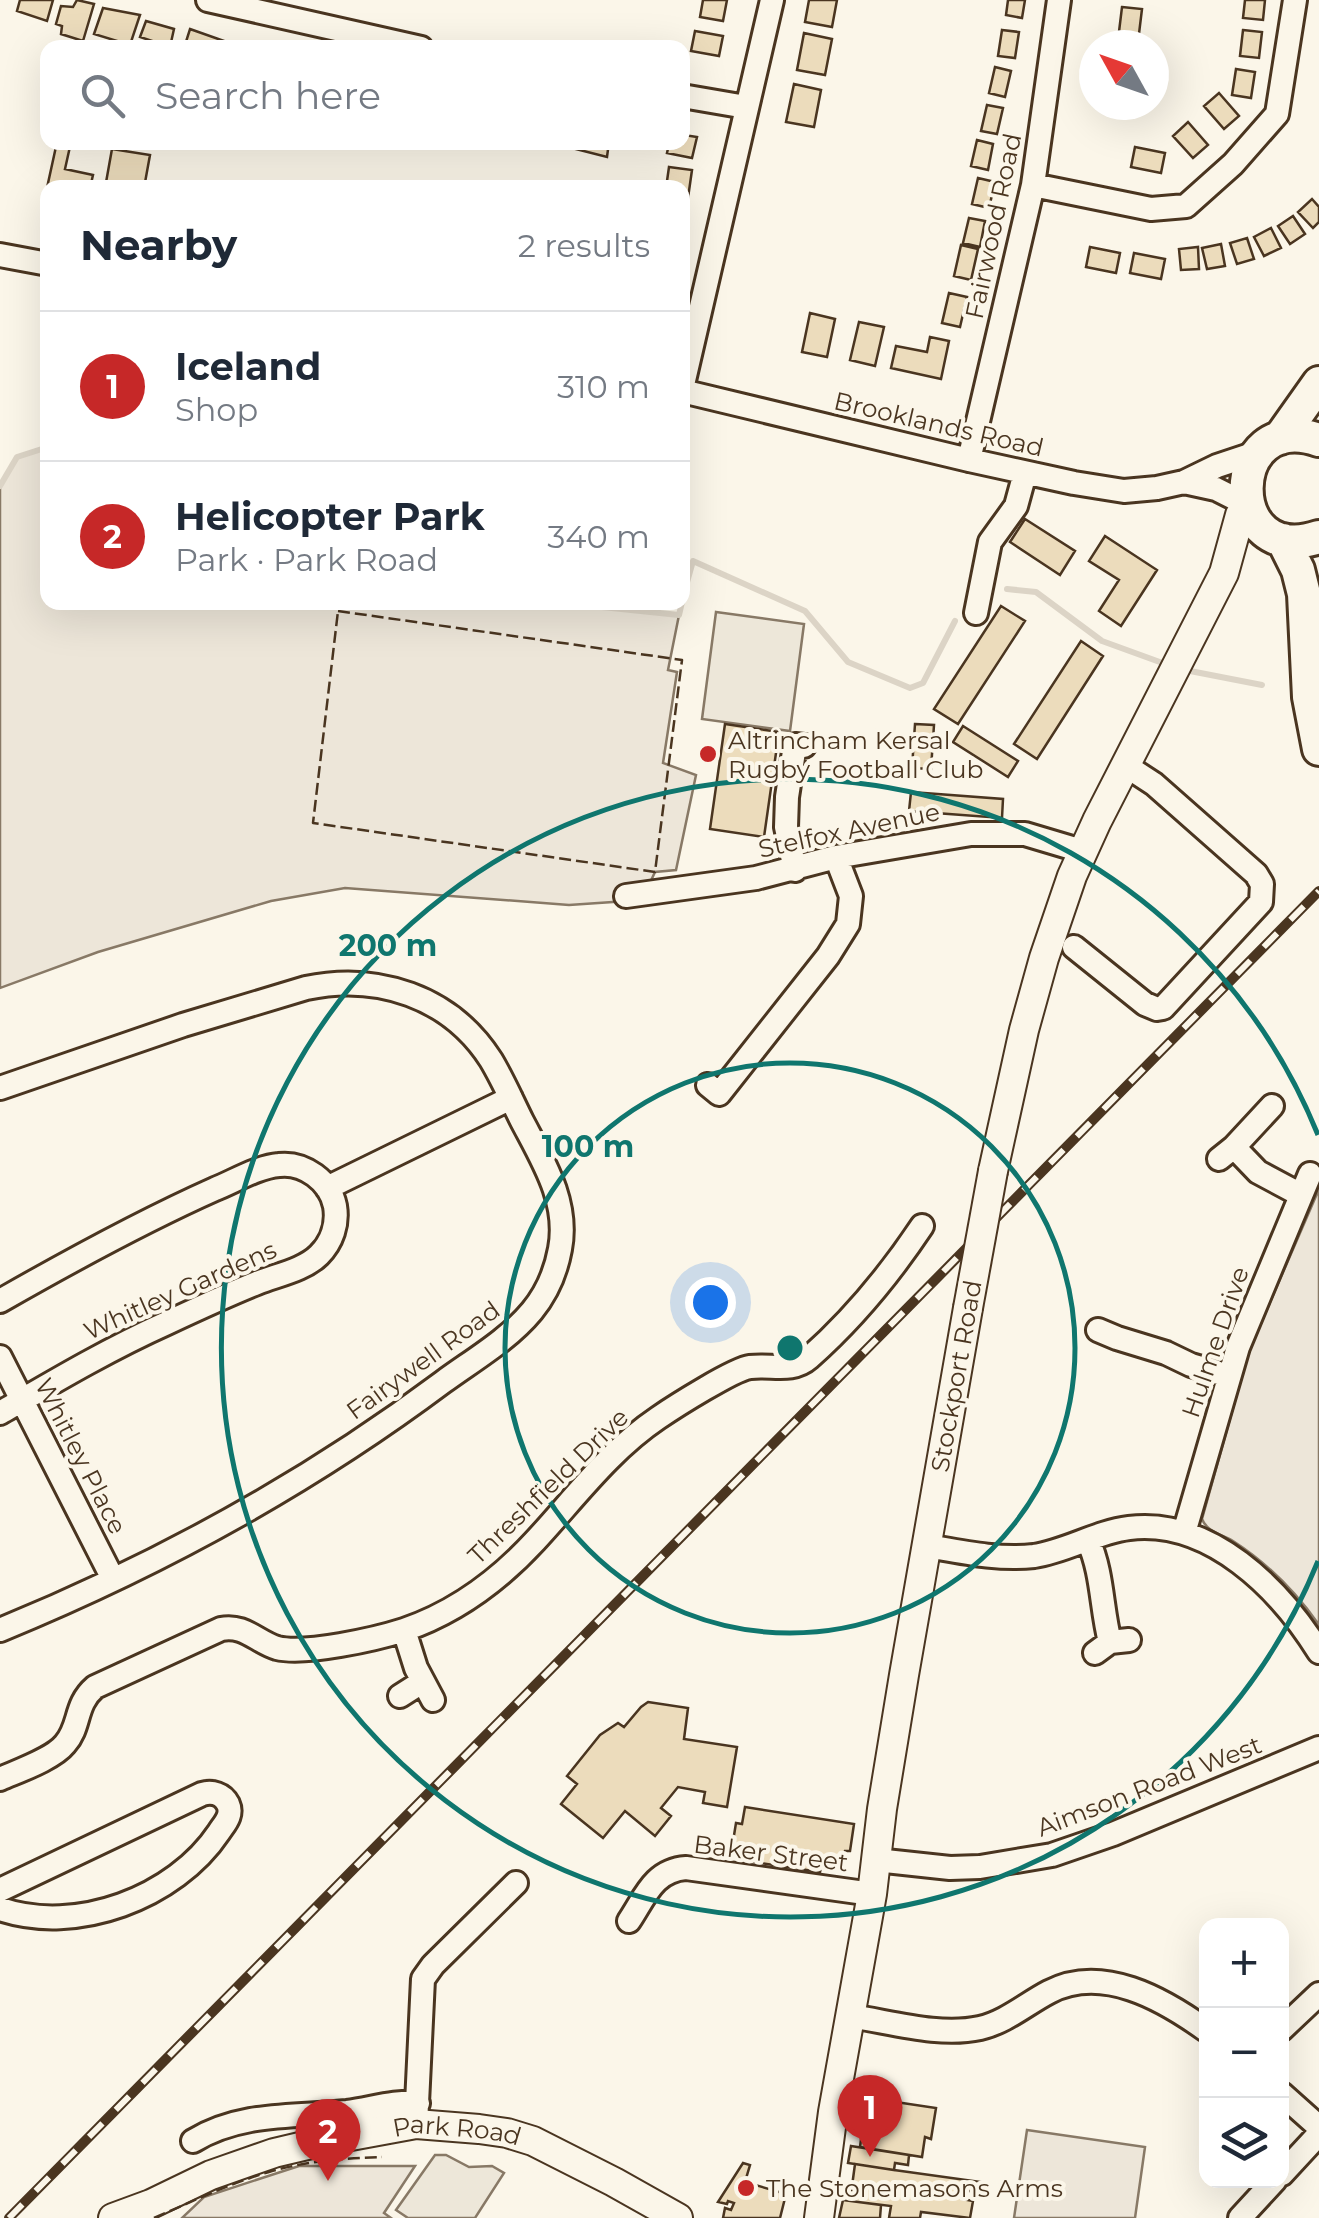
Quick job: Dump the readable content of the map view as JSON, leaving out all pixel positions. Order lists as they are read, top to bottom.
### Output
{
  "streets": {
    "main road": ["Stockport Road", "Park Road"],
    "street": [
      "Fairwood Road",
      "Brooklands Road",
      "Stelfox Avenue",
      "Whitley Gardens",
      "Hulme Drive",
      "Fairywell Road",
      "Whitley Place",
      "Threshfield Drive",
      "Aimson Road West",
      "Baker Street"
    ]
  },
  "crossings": [
    ["Fairwood Road", "Brooklands Road"],
    ["Brooklands Road", "Stockport Road"],
    ["Stelfox Avenue", "Stockport Road"],
    ["Whitley Gardens", "Whitley Place"],
    ["Fairywell Road", "Whitley Place"],
    ["Stockport Road", "Aimson Road West"],
    ["Stockport Road", "Baker Street"]
  ],
  "places": ["Altrincham Kersal Rugby Football Club", "The Stonemasons Arms"],
  "north": "top left",
  "page": {
    "search": "Search here",
    "heading": ["Nearby", "2 results"],
    "list": [
      {
        "mark": "1",
        "name": "Iceland",
        "note": "Shop",
        "value": "310 m"
      },
      {
        "mark": "2",
        "name": "Helicopter Park",
        "note": "Park · Park Road",
        "value": "340 m"
      }
    ],
    "map_buttons": ["+", "−"],
    "pins": ["1", "2"]
  },
  "rings": ["200 m", "100 m"]
}
